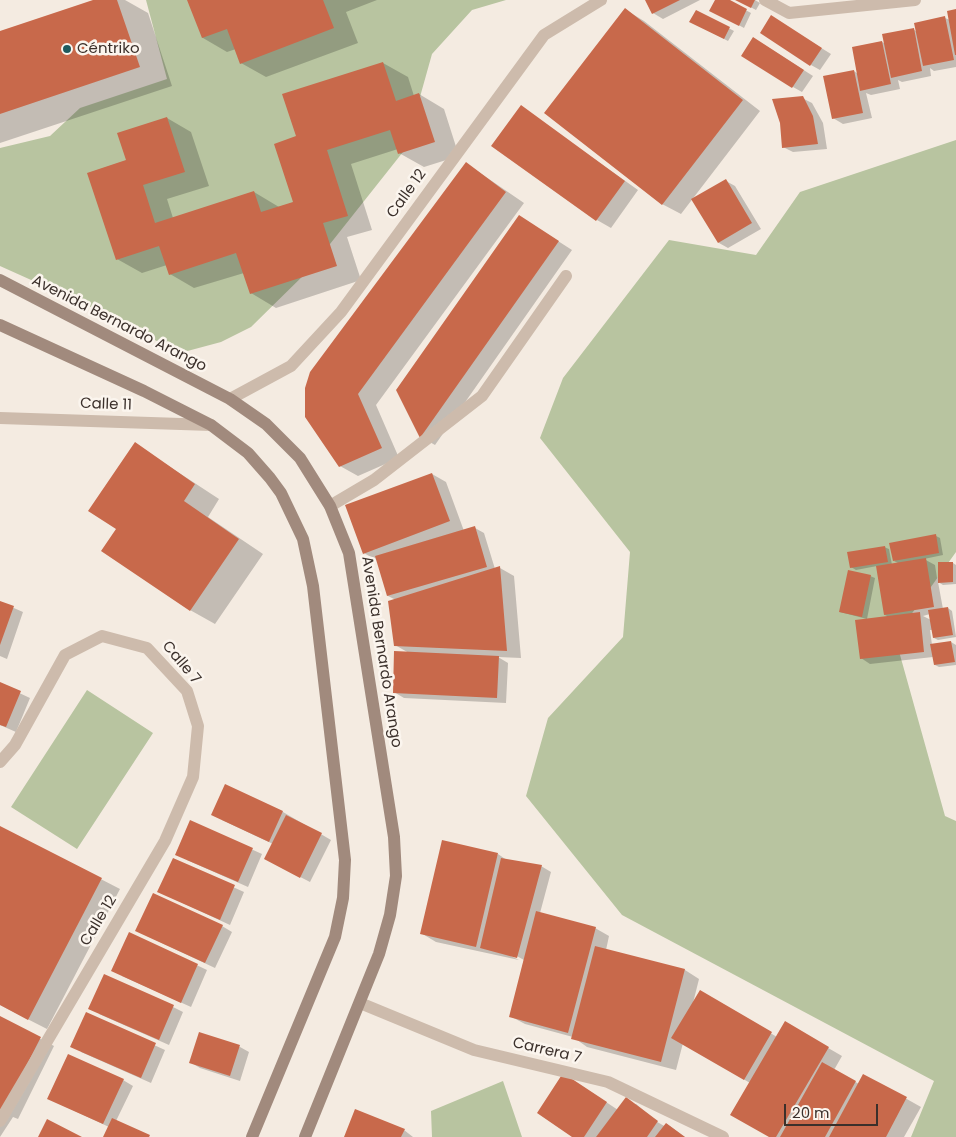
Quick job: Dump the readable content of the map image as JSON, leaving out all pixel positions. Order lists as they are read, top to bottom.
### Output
{
  "streets": {
    "main road": ["Avenida Bernardo Arango"],
    "street": [
      "Calle 12",
      "Calle 11",
      "Calle 7",
      "Carrera 7"
    ]
  },
  "crossings": [
    ["Calle 12", "Avenida Bernardo Arango"],
    ["Calle 12", "Calle 7"],
    ["Avenida Bernardo Arango", "Carrera 7"]
  ],
  "places": ["Céntriko"],
  "scale_bar": "20 m"
}
